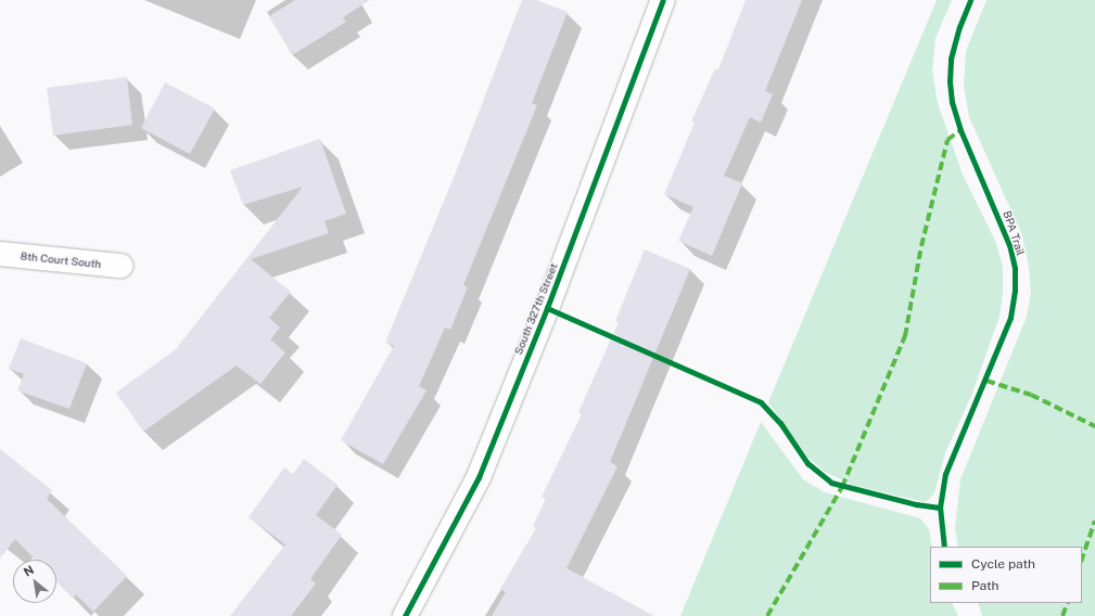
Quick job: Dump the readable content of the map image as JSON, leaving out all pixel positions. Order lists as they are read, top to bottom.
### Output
{
  "streets": {
    "street": ["8th Court South", "South 327th Street"],
    "cycle path": ["BPA Trail"]
  },
  "legend": ["Cycle path", "Path"],
  "north": "top left"
}
